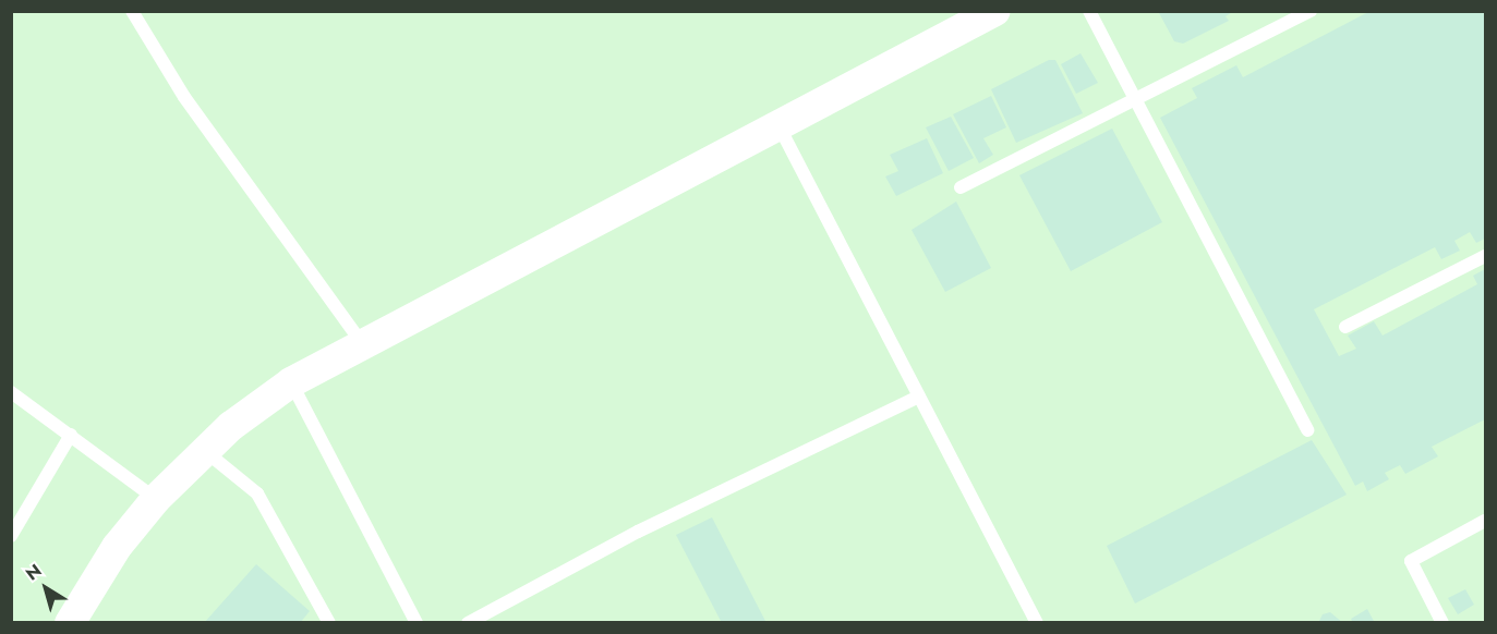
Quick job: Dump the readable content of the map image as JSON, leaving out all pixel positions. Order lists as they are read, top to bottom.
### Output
{
  "north": "top left"
}
